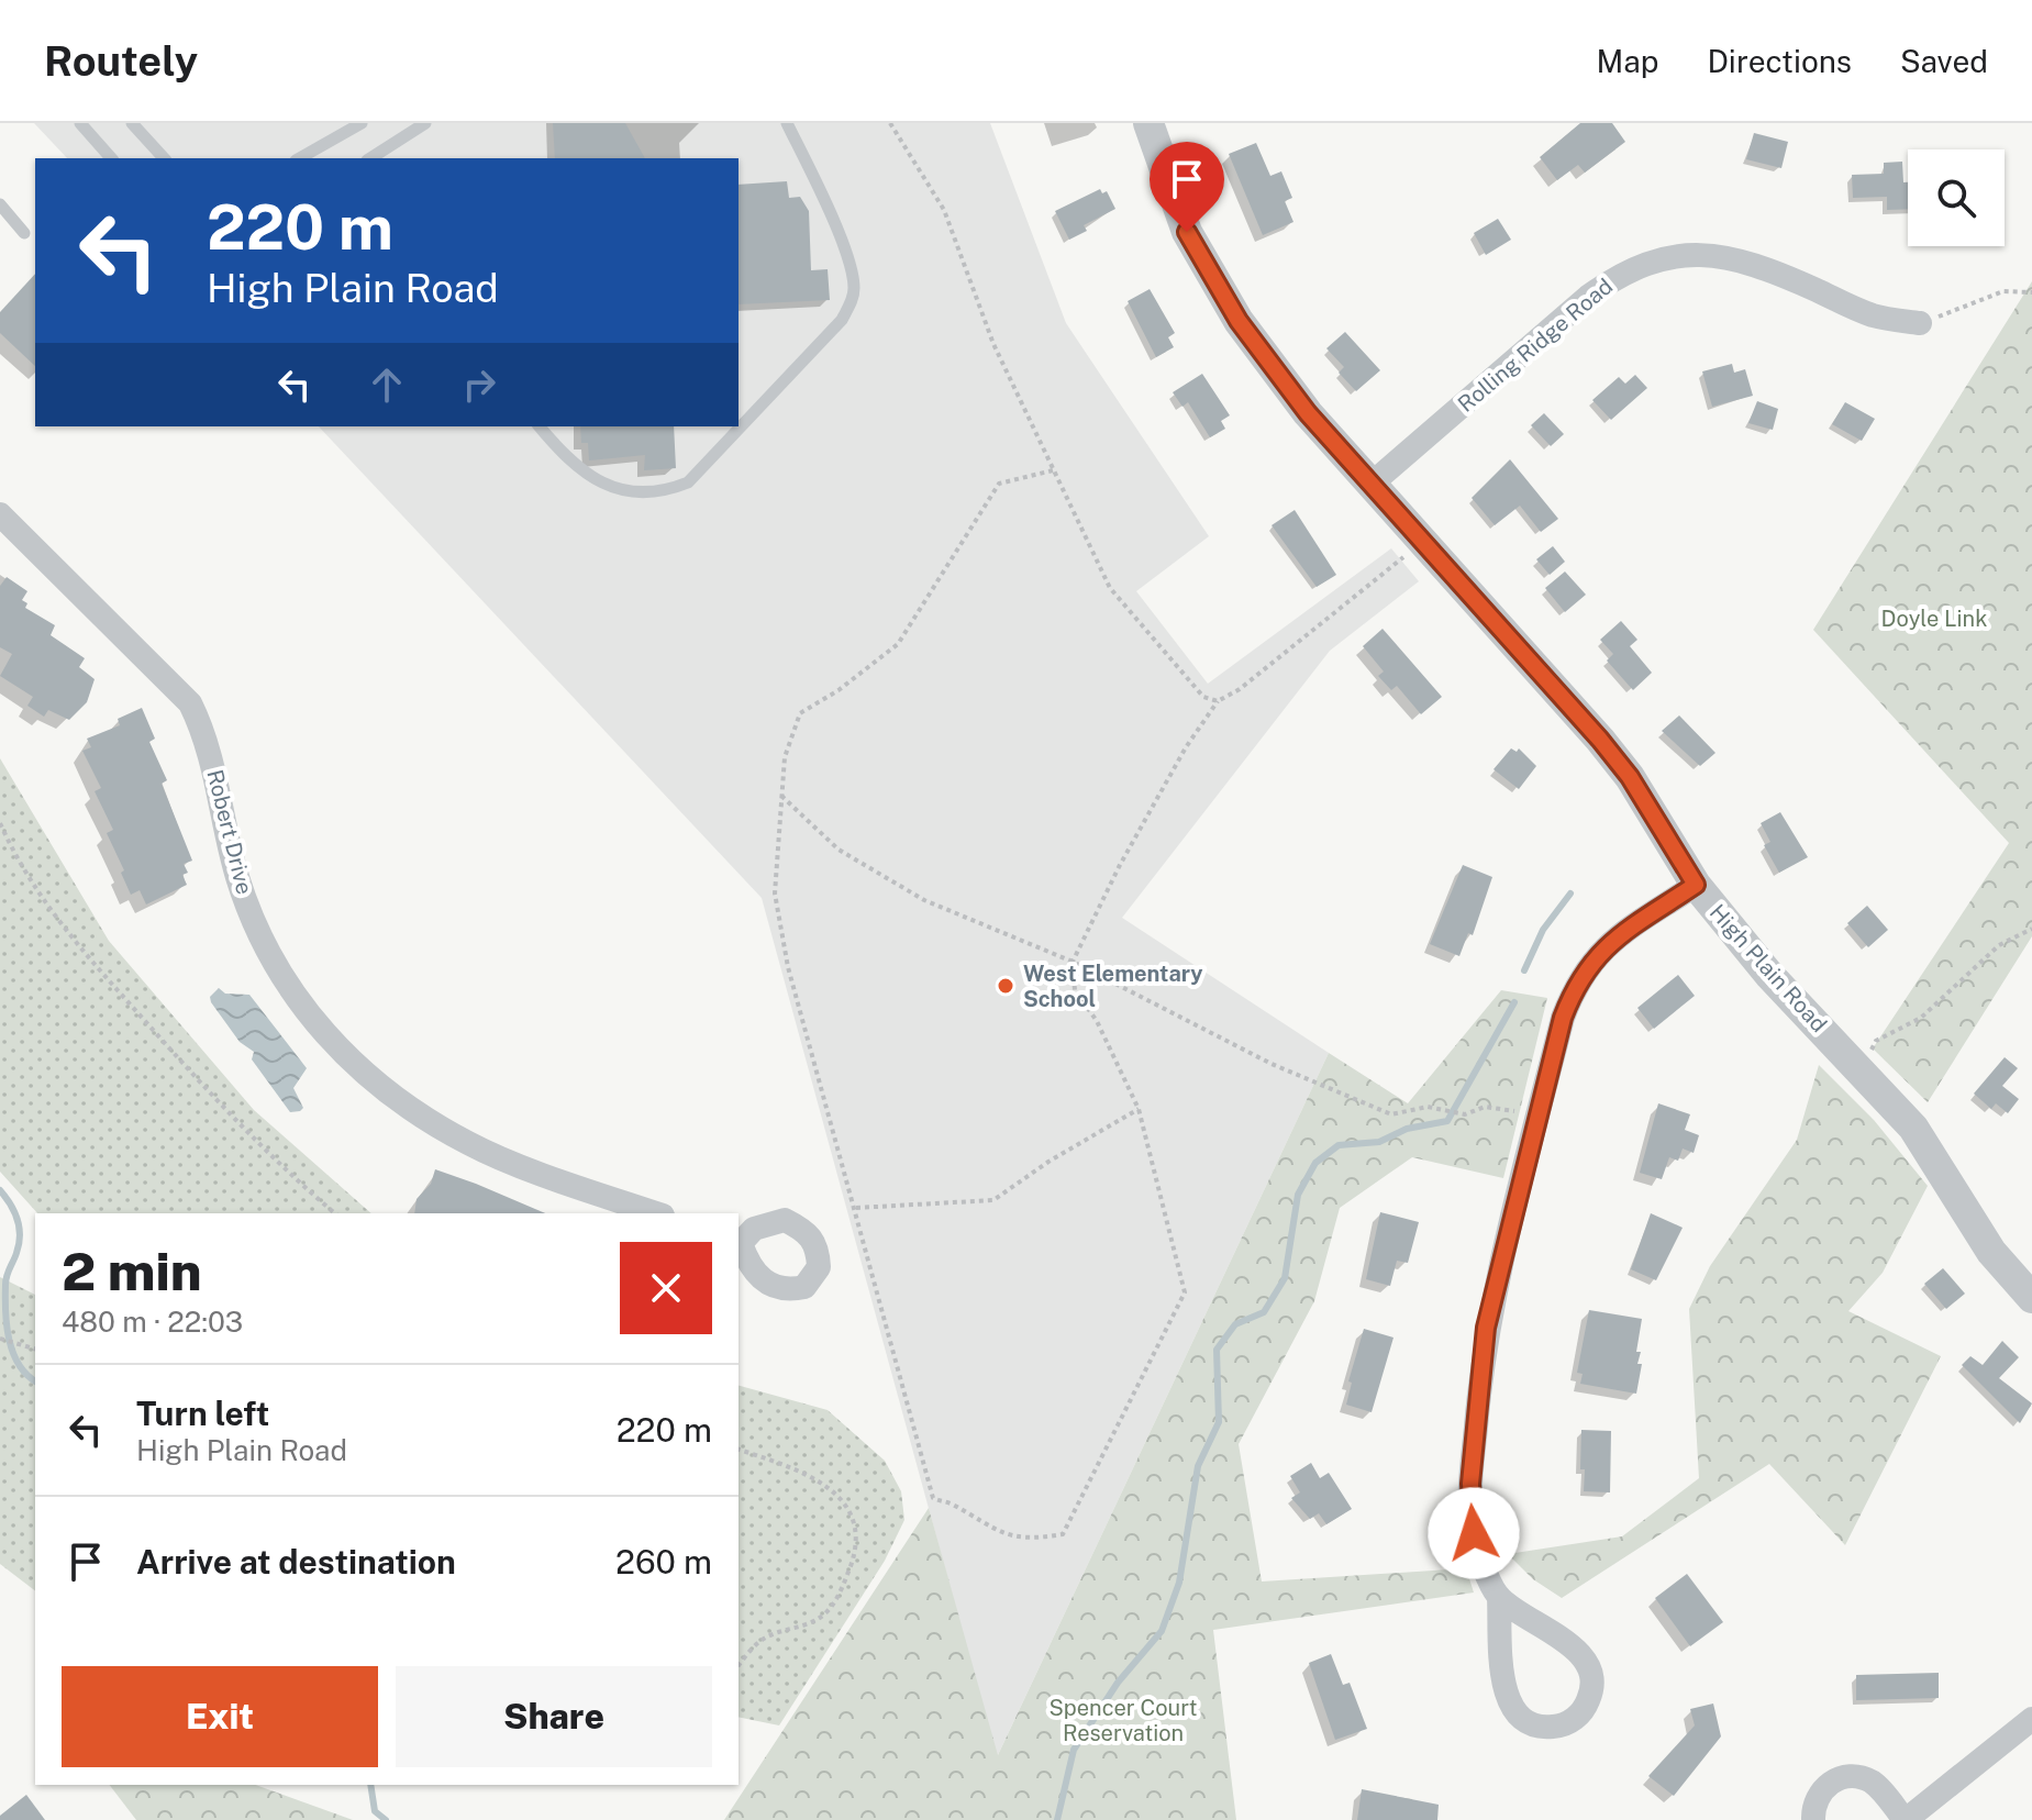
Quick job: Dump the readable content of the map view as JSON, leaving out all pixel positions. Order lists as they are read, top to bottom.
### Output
{
  "streets": {
    "street": ["Rolling Ridge Road", "Robert Drive", "High Plain Road"]
  },
  "crossings": [
    ["Rolling Ridge Road", "High Plain Road"]
  ],
  "parks": ["Doyle Link", "Spencer Court Reservation"],
  "places": ["West Elementary School"],
  "page": {
    "header": "Routely",
    "nav": ["Map", "Directions", "Saved"],
    "turn": ["220 m", "High Plain Road"],
    "heading": ["2 min", "480 m · 22:03"],
    "list": [
      {
        "name": "Turn left",
        "note": "High Plain Road",
        "value": "220 m"
      },
      {
        "name": "Arrive at destination",
        "value": "260 m"
      }
    ],
    "buttons": ["Exit", "Share"]
  }
}
